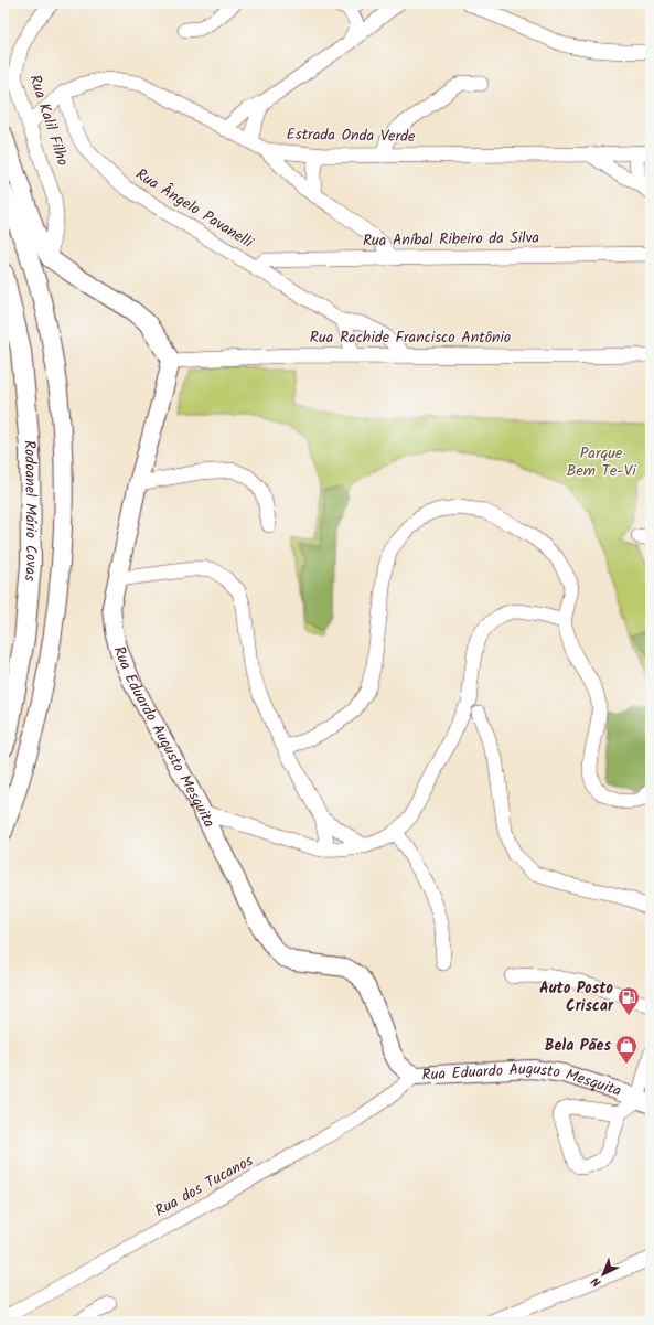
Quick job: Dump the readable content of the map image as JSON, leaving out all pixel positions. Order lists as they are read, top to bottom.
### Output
{
  "streets": {
    "highway": ["Rodoanel Mário Covas"],
    "main road": ["Rua Eduardo Augusto Mesquita"],
    "street": [
      "Rua Kalil Filho",
      "Estrada Onda Verde",
      "Rua Ângelo Pavanelli",
      "Rua Aníbal Ribeiro da Silva",
      "Rua Rachide Francisco Antônio",
      "Rua dos Tucanos"
    ]
  },
  "crossings": [
    ["Rua Kalil Filho", "Estrada Onda Verde"],
    ["Estrada Onda Verde", "Rua Ângelo Pavanelli"],
    ["Rua Ângelo Pavanelli", "Rua Aníbal Ribeiro da Silva"],
    ["Rua Ângelo Pavanelli", "Rua Rachide Francisco Antônio"],
    ["Rua Rachide Francisco Antônio", "Rua Eduardo Augusto Mesquita"],
    ["Rua Eduardo Augusto Mesquita", "Rua dos Tucanos"]
  ],
  "parks": ["Parque Bem Te-Vi"],
  "places": {
    "fuel station": ["Auto Posto Criscar"],
    "shop": ["Bela Pães"]
  },
  "north": "bottom left"
}
